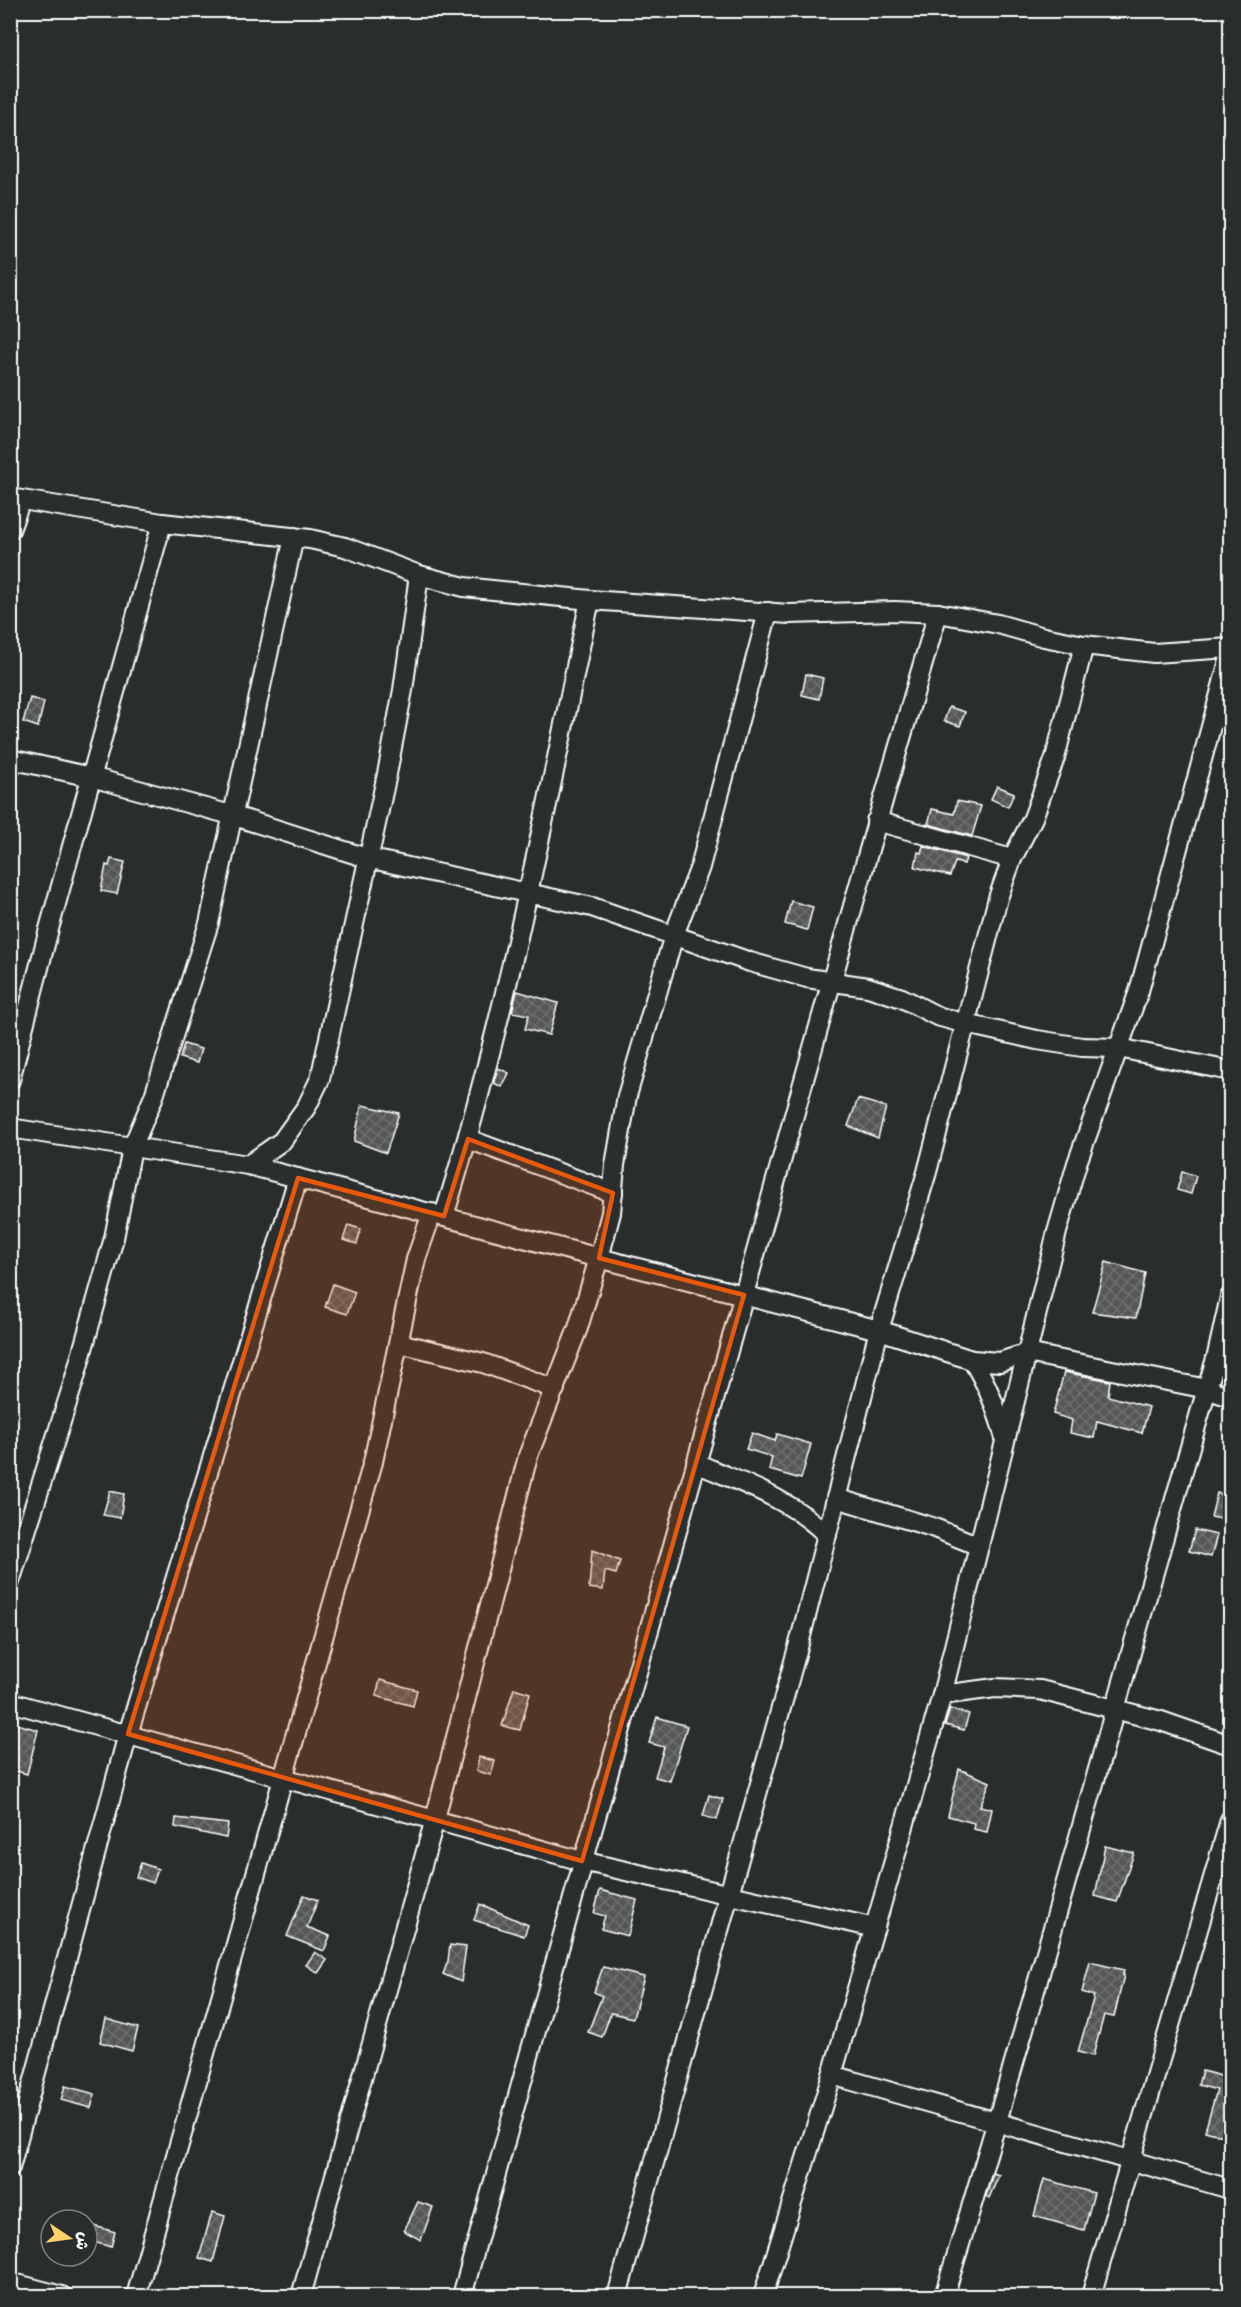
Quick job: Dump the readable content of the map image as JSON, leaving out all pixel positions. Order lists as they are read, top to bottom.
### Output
{
  "north": "right"
}
